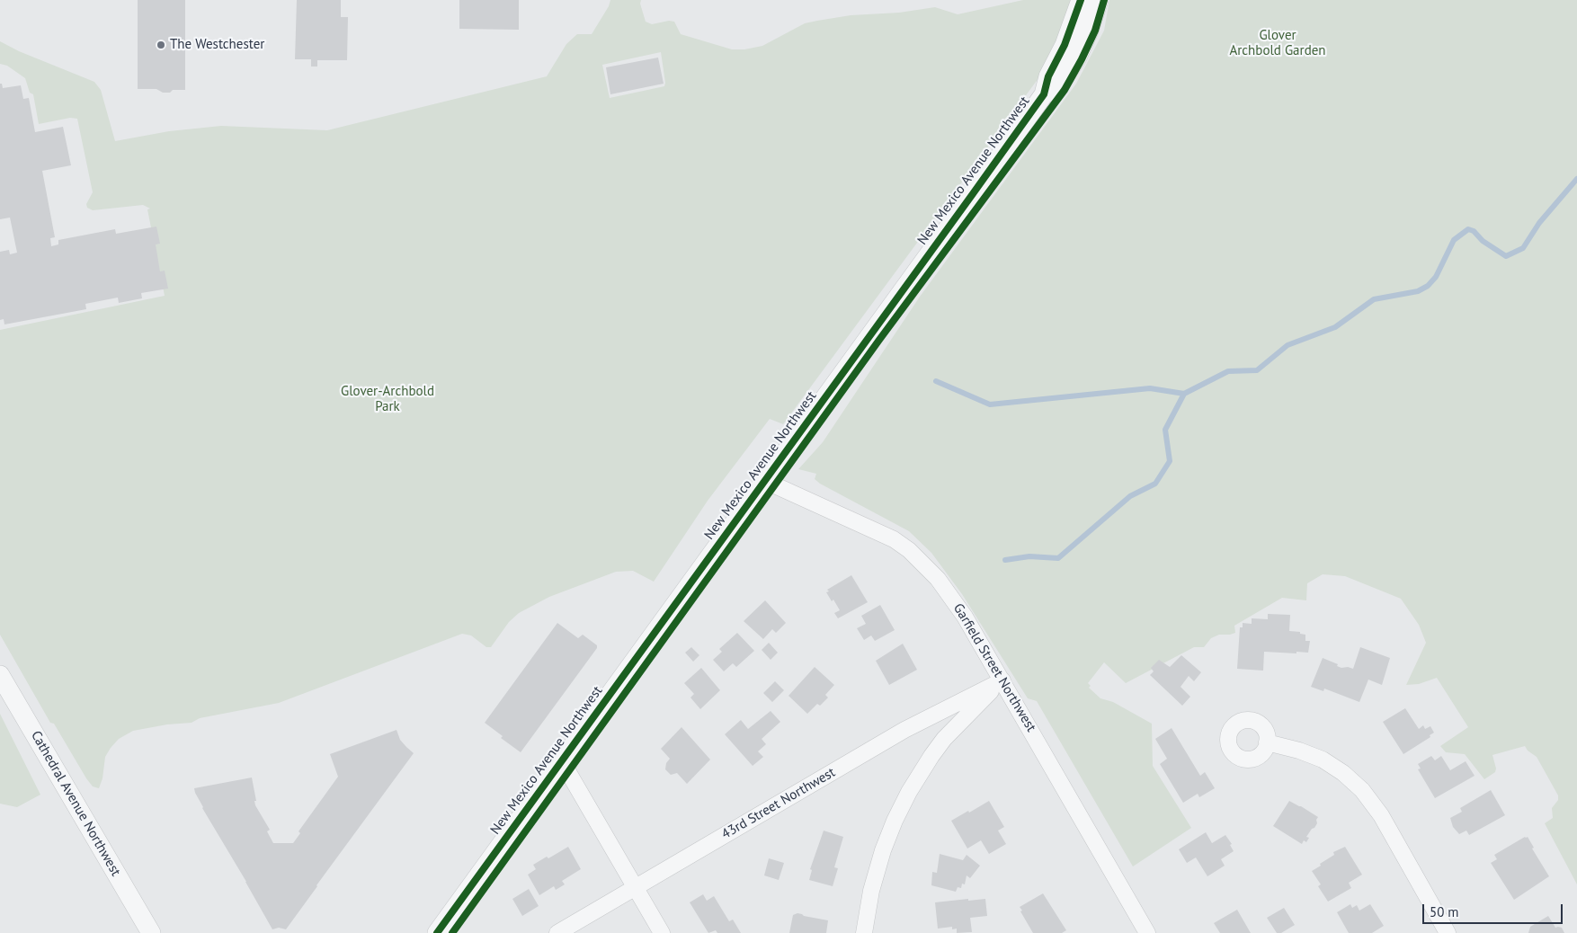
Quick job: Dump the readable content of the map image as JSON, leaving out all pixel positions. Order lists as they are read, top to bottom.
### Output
{
  "streets": {
    "street": [
      "New Mexico Avenue Northwest",
      "Garfield Street Northwest",
      "Cathedral Avenue Northwest",
      "43rd Street Northwest"
    ]
  },
  "crossings": [
    ["New Mexico Avenue Northwest", "Garfield Street Northwest"],
    ["Garfield Street Northwest", "43rd Street Northwest"]
  ],
  "parks": ["Glover Archbold Garden", "Glover-Archbold Park"],
  "places": ["The Westchester"],
  "scale_bar": "50 m"
}
